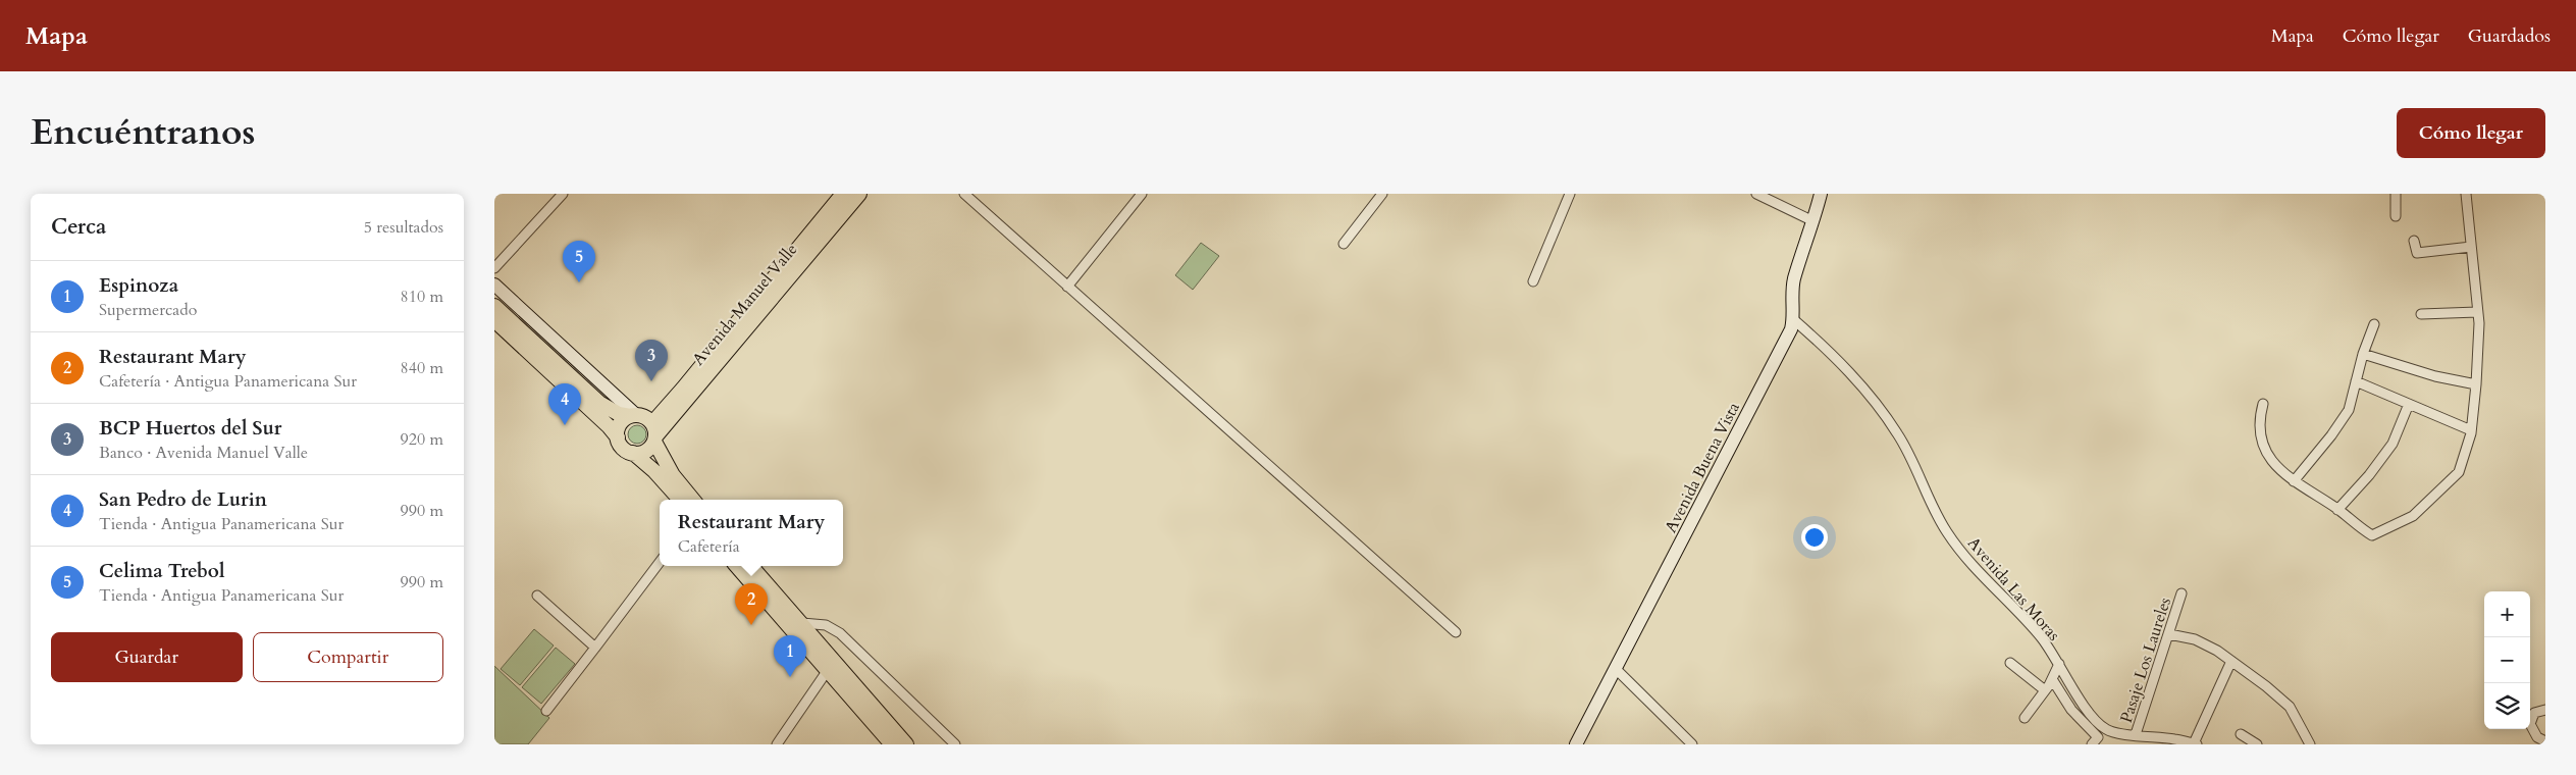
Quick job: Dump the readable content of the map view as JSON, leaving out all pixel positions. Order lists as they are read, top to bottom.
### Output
{
  "streets": {
    "main road": ["Avenida Manuel Valle"],
    "street": ["Avenida Buena Vista", "Avenida Las Moras", "Pasaje Los Laureles"]
  },
  "crossings": [
    ["Avenida Buena Vista", "Avenida Las Moras"],
    ["Avenida Las Moras", "Pasaje Los Laureles"]
  ],
  "page": {
    "header": "Mapa",
    "nav": ["Mapa", "Cómo llegar", "Guardados"],
    "title": "Encuéntranos",
    "buttons": [
      "Cómo llegar",
      ["Guardar", "Compartir"]
    ],
    "heading": ["Cerca", "5 resultados"],
    "pins": [
      "5",
      "3",
      "4",
      "2",
      "1"
    ],
    "list": [
      {
        "mark": "1",
        "name": "Espinoza",
        "note": "Supermercado",
        "value": "810 m"
      },
      {
        "mark": "2",
        "name": "Restaurant Mary",
        "note": "Cafetería · Antigua Panamericana Sur",
        "value": "840 m"
      },
      {
        "mark": "3",
        "name": "BCP Huertos del Sur",
        "note": "Banco · Avenida Manuel Valle",
        "value": "920 m"
      },
      {
        "mark": "4",
        "name": "San Pedro de Lurin",
        "note": "Tienda · Antigua Panamericana Sur",
        "value": "990 m"
      },
      {
        "mark": "5",
        "name": "Celima Trebol",
        "note": "Tienda · Antigua Panamericana Sur",
        "value": "990 m"
      }
    ],
    "popup": ["Restaurant Mary", "Cafetería"],
    "map_buttons": ["+", "−"]
  }
}
